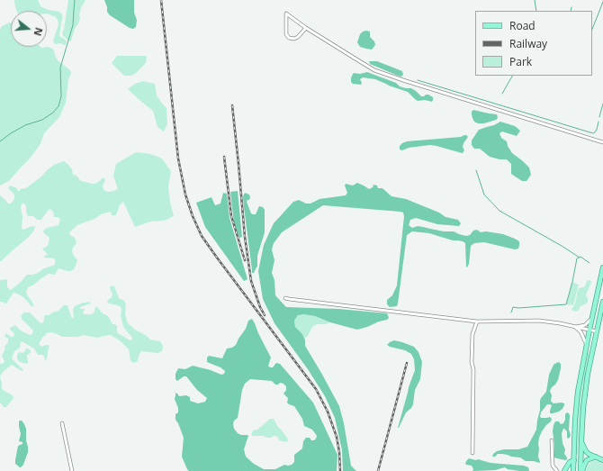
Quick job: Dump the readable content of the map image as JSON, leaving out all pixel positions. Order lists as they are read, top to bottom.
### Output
{
  "legend": ["Road", "Railway", "Park"],
  "north": "right"
}
